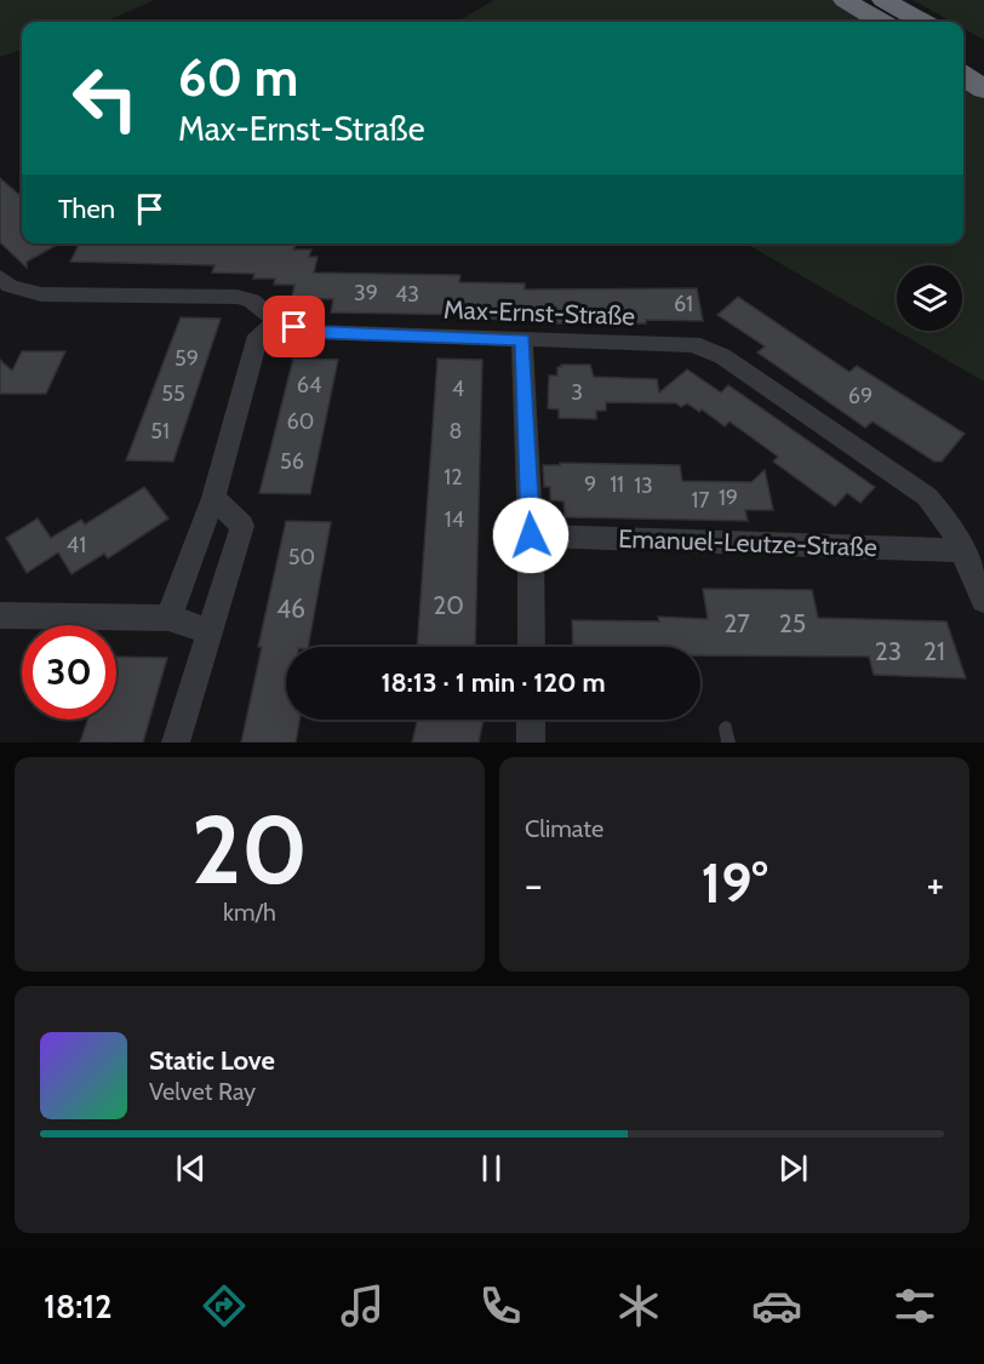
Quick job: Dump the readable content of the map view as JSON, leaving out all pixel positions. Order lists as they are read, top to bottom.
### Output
{
  "streets": {
    "street": ["Max-Ernst-Straße", "Emanuel-Leutze-Straße"]
  },
  "crossings": [
    ["Max-Ernst-Straße", "Emanuel-Leutze-Straße"]
  ],
  "house_numbers": [
    "39",
    "43",
    "61",
    "59",
    "64",
    "4",
    "3",
    "55",
    "69",
    "60",
    "51",
    "8",
    "56",
    "12",
    "9",
    "11",
    "13",
    "19",
    "17",
    "14",
    "41",
    "50",
    "20",
    "46",
    "27",
    "25",
    "23",
    "21"
  ],
  "page": {
    "turn": ["60 m", "Max-Ernst-Straße"],
    "then": "Then",
    "limit": "30",
    "trip": "18:13 · 1 min · 120 m",
    "tile": [
      ["20", "km/h"],
      "Climate"
    ],
    "heat": ["−", "19°", "+"],
    "song": ["Static Love", "Velvet Ray"],
    "tabs": "18:12"
  }
}
